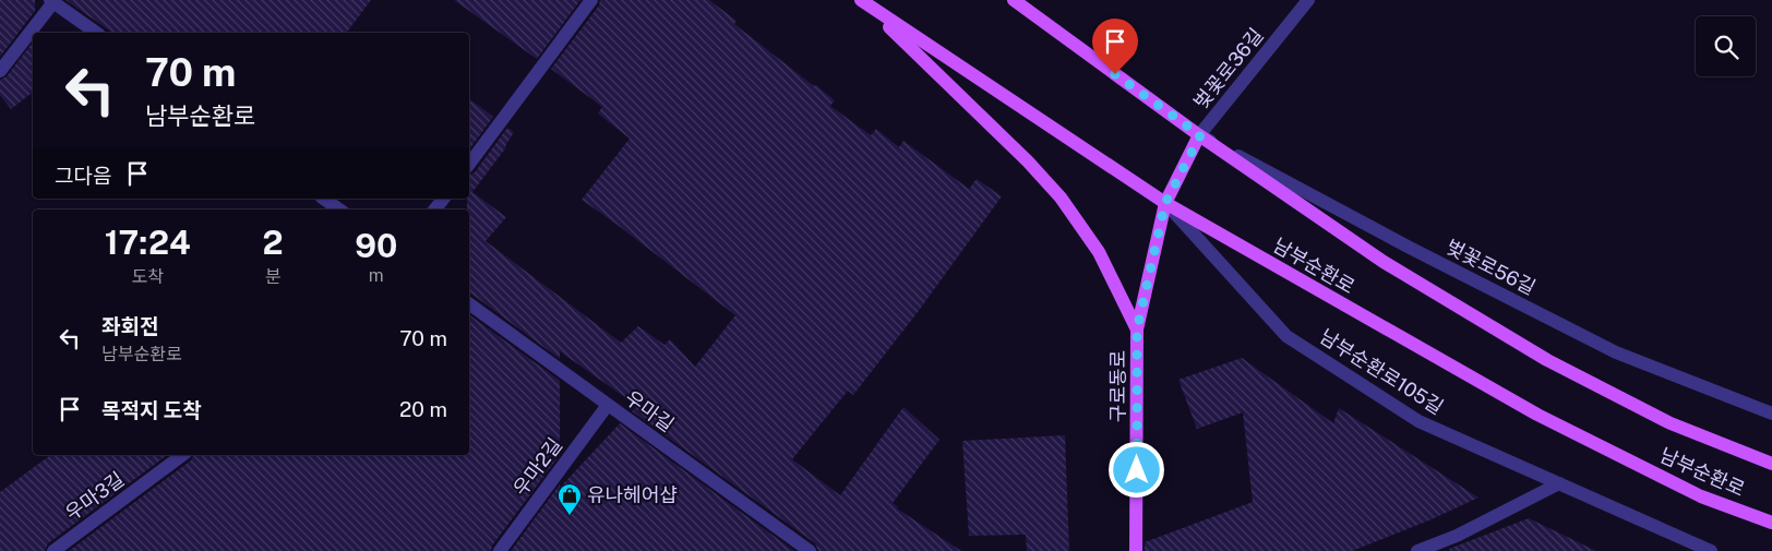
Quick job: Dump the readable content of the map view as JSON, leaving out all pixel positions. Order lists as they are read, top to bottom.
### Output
{
  "streets": {
    "main road": ["남부순환로", "구로동로"],
    "street": [
      "벚꽃로36길",
      "벚꽃로56길",
      "남부순환로105길",
      "우마길",
      "우마2길",
      "우마3길"
    ]
  },
  "crossings": [
    ["벚꽃로36길", "남부순환로"],
    ["벚꽃로36길", "벚꽃로56길"],
    ["벚꽃로36길", "구로동로"],
    ["남부순환로", "벚꽃로56길"],
    ["남부순환로", "남부순환로105길"],
    ["남부순환로", "구로동로"],
    ["벚꽃로56길", "구로동로"],
    ["남부순환로105길", "구로동로"],
    ["우마길", "우마2길"]
  ],
  "places": {
    "shop": ["유나헤어샵"]
  },
  "page": {
    "turn": ["70 m", "남부순환로"],
    "then": "그다음",
    "eta": [
      "17:24",
      "도착",
      "2",
      "분",
      "90",
      "m"
    ],
    "list": [
      {
        "name": "좌회전",
        "note": "남부순환로",
        "value": "70 m"
      },
      {
        "name": "목적지 도착",
        "value": "20 m"
      }
    ]
  }
}
